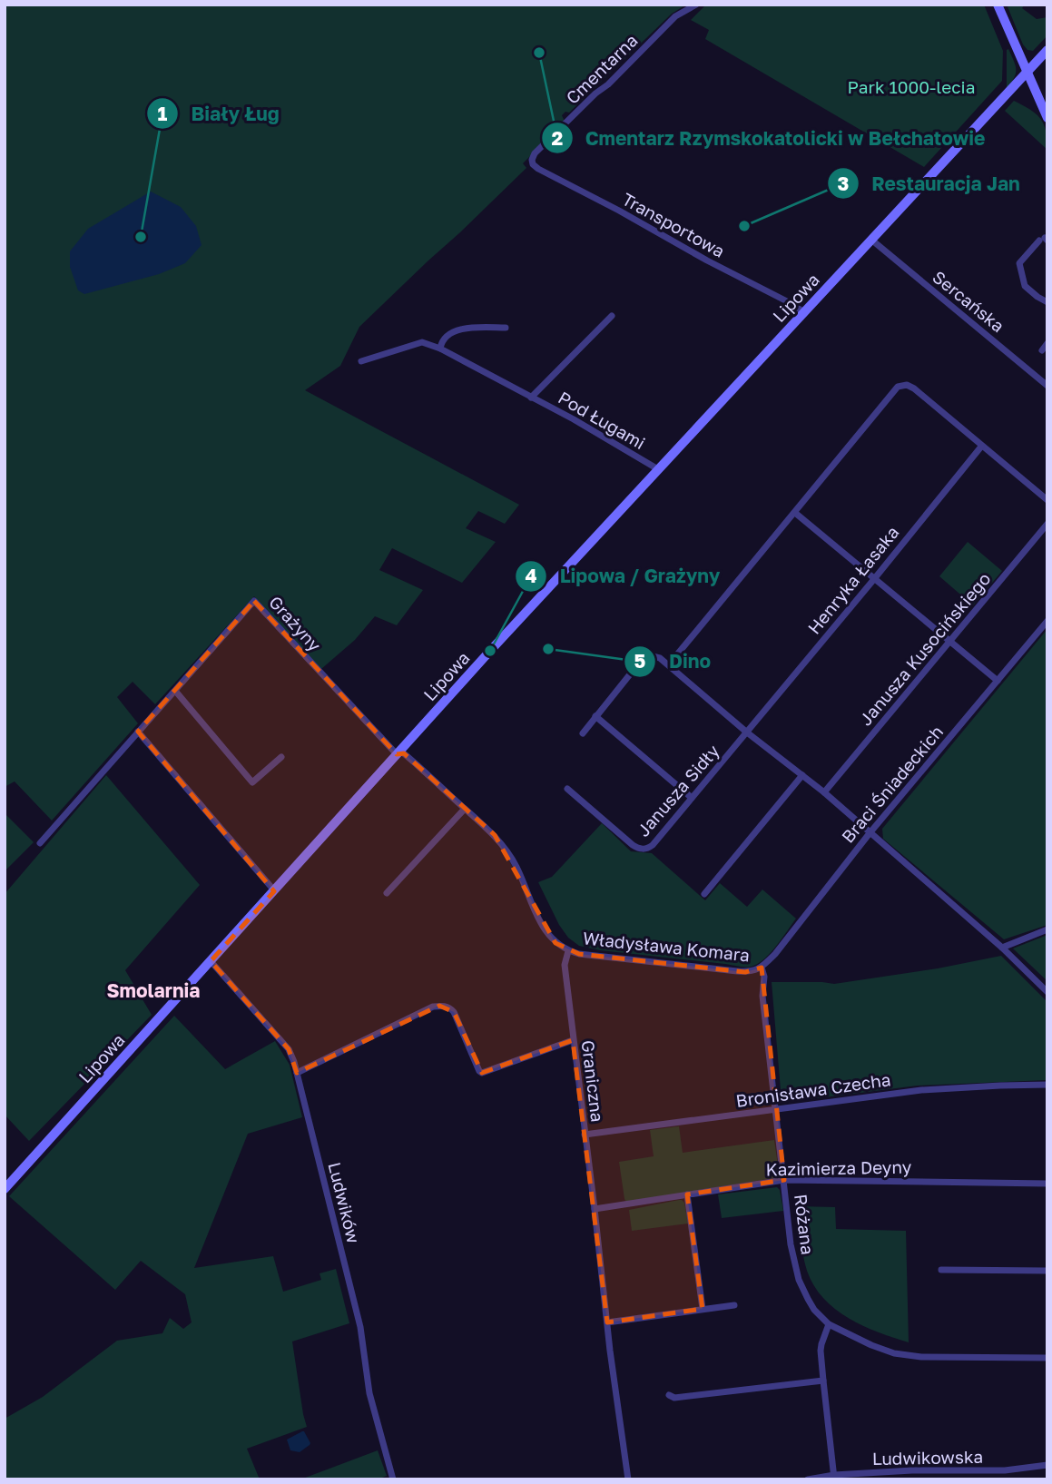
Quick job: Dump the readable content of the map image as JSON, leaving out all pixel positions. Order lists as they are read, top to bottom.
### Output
{
  "streets": {
    "main road": ["Lipowa"],
    "street": [
      "Cmentarna",
      "Transportowa",
      "Sercańska",
      "Pod Ługami",
      "Henryka Łasaka",
      "Grażyny",
      "Janusza Kusocińskiego",
      "Braci Śniadeckich",
      "Janusza Sidły",
      "Władysława Komara",
      "Graniczna",
      "Bronisława Czecha",
      "Kazimierza Deyny",
      "Ludwików",
      "Różana",
      "Ludwikowska"
    ]
  },
  "crossings": [
    ["Cmentarna", "Transportowa"],
    ["Transportowa", "Lipowa"],
    ["Lipowa", "Sercańska"],
    ["Lipowa", "Pod Ługami"],
    ["Lipowa", "Grażyny"],
    ["Lipowa", "Ludwików"],
    ["Henryka Łasaka", "Janusza Sidły"],
    ["Braci Śniadeckich", "Władysława Komara"],
    ["Braci Śniadeckich", "Różana"],
    ["Władysława Komara", "Graniczna"],
    ["Władysława Komara", "Różana"],
    ["Graniczna", "Bronisława Czecha"],
    ["Graniczna", "Kazimierza Deyny"],
    ["Bronisława Czecha", "Różana"],
    ["Kazimierza Deyny", "Różana"]
  ],
  "districts": ["Smolarnia"],
  "parks": ["Park 1000-lecia"],
  "places": [
    "Cmentarz Rzymskokatolicki w Bełchatowie",
    "Restauracja Jan",
    "Biały Ług",
    "Dino",
    "Lipowa / Grażyny"
  ]
}
